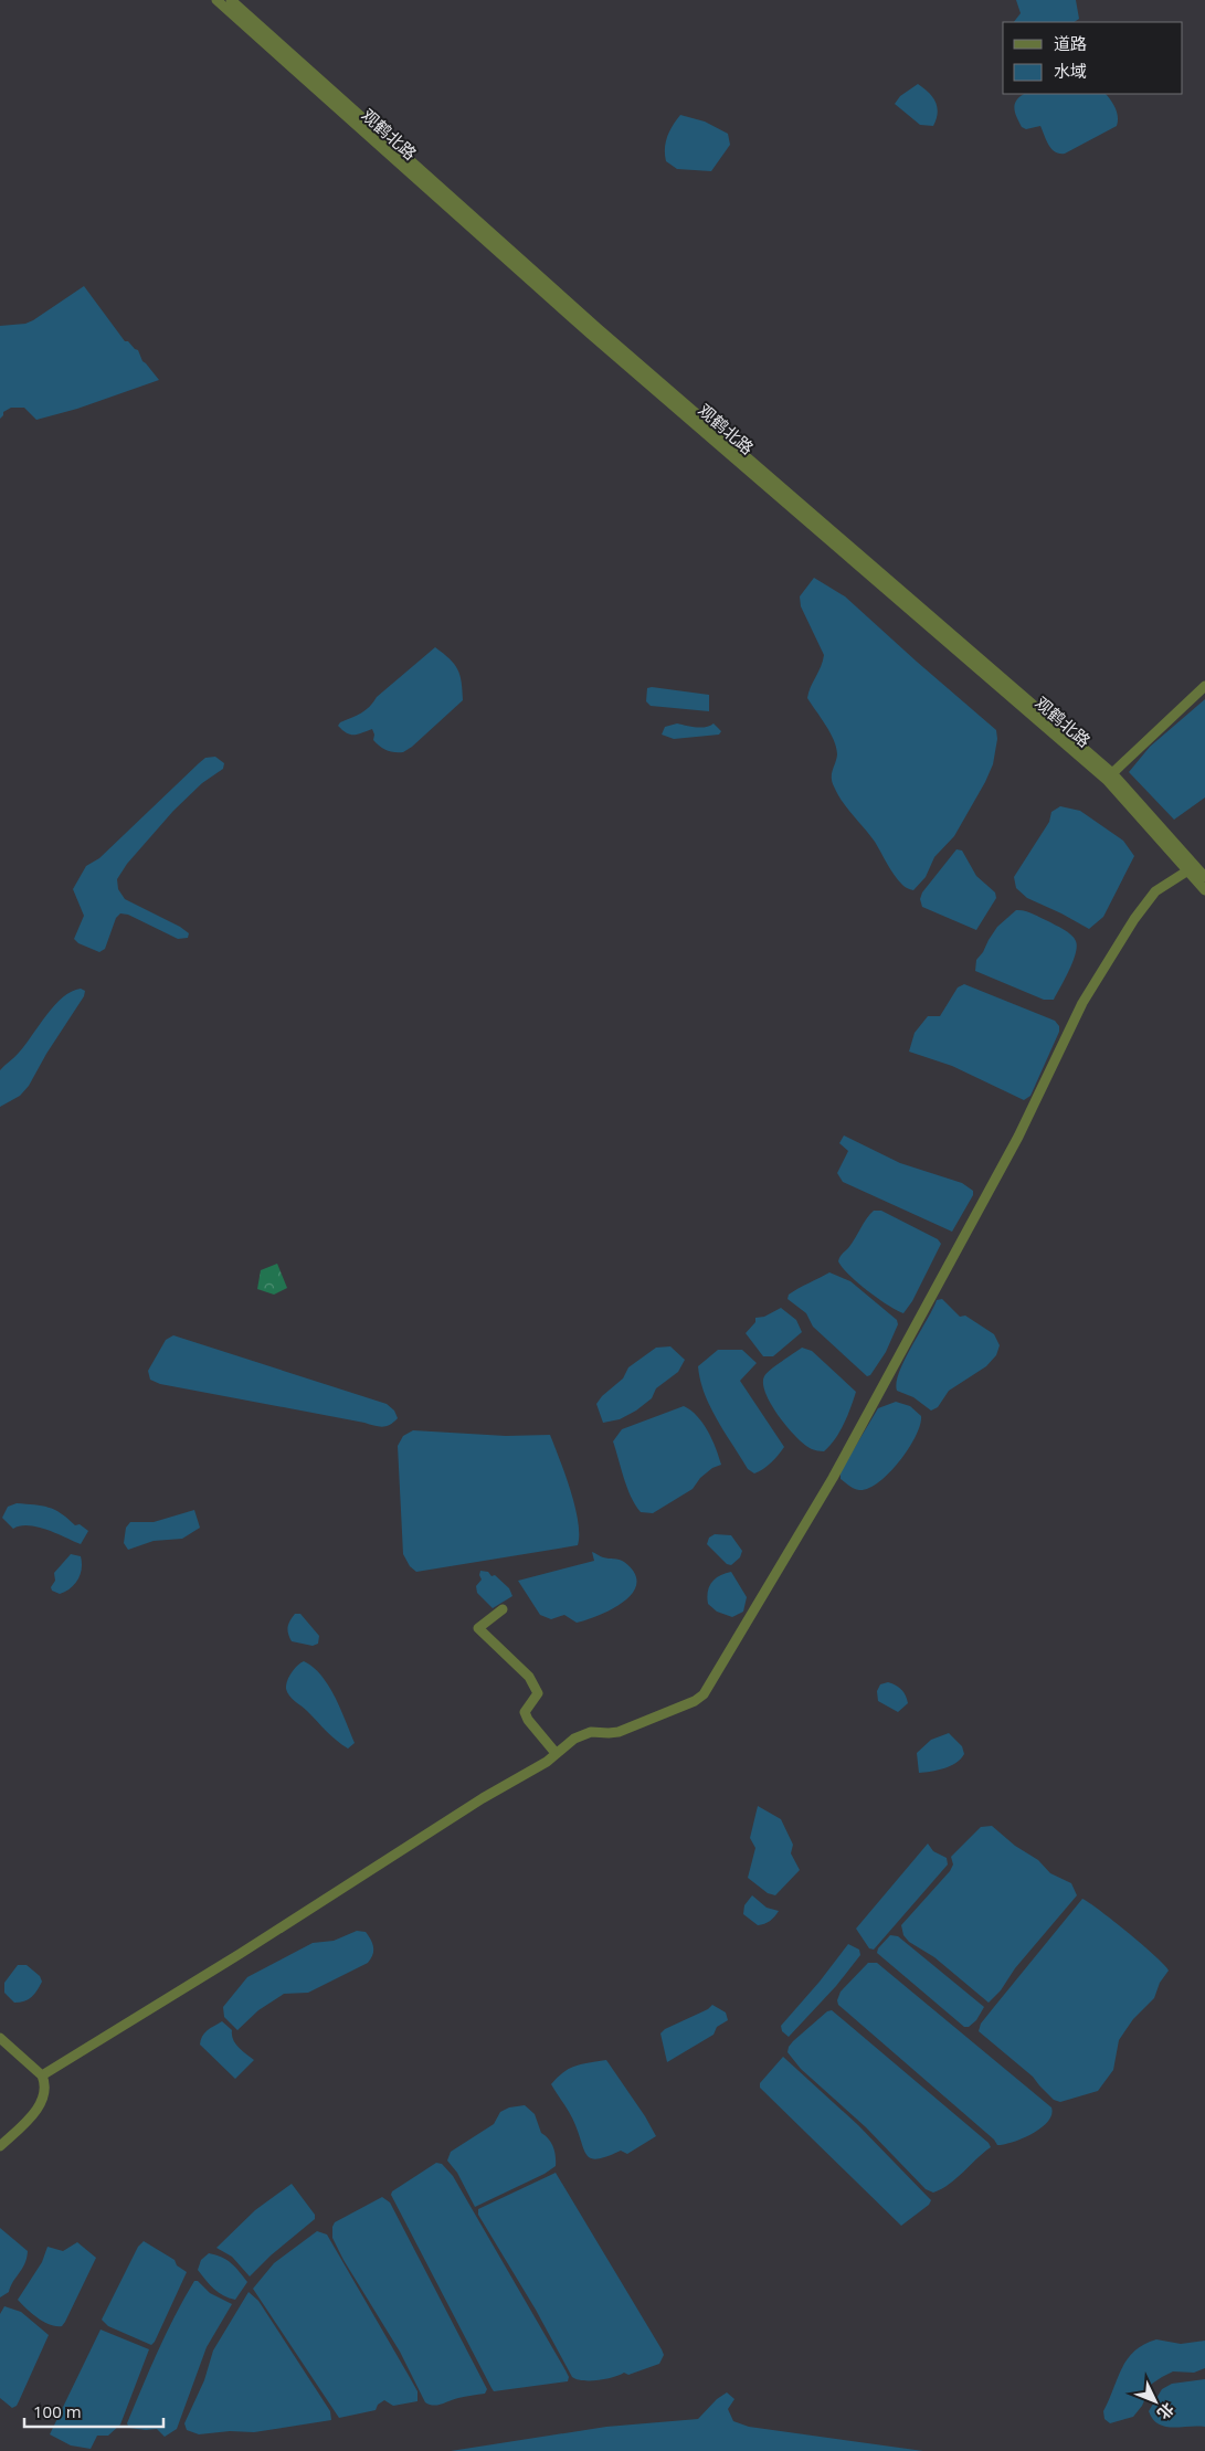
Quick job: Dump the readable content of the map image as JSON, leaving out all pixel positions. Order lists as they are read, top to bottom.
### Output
{
  "streets": {
    "street": ["观鹤北路"]
  },
  "legend": ["道路", "水域"],
  "scale_bar": "100 m",
  "north": "bottom right"
}
